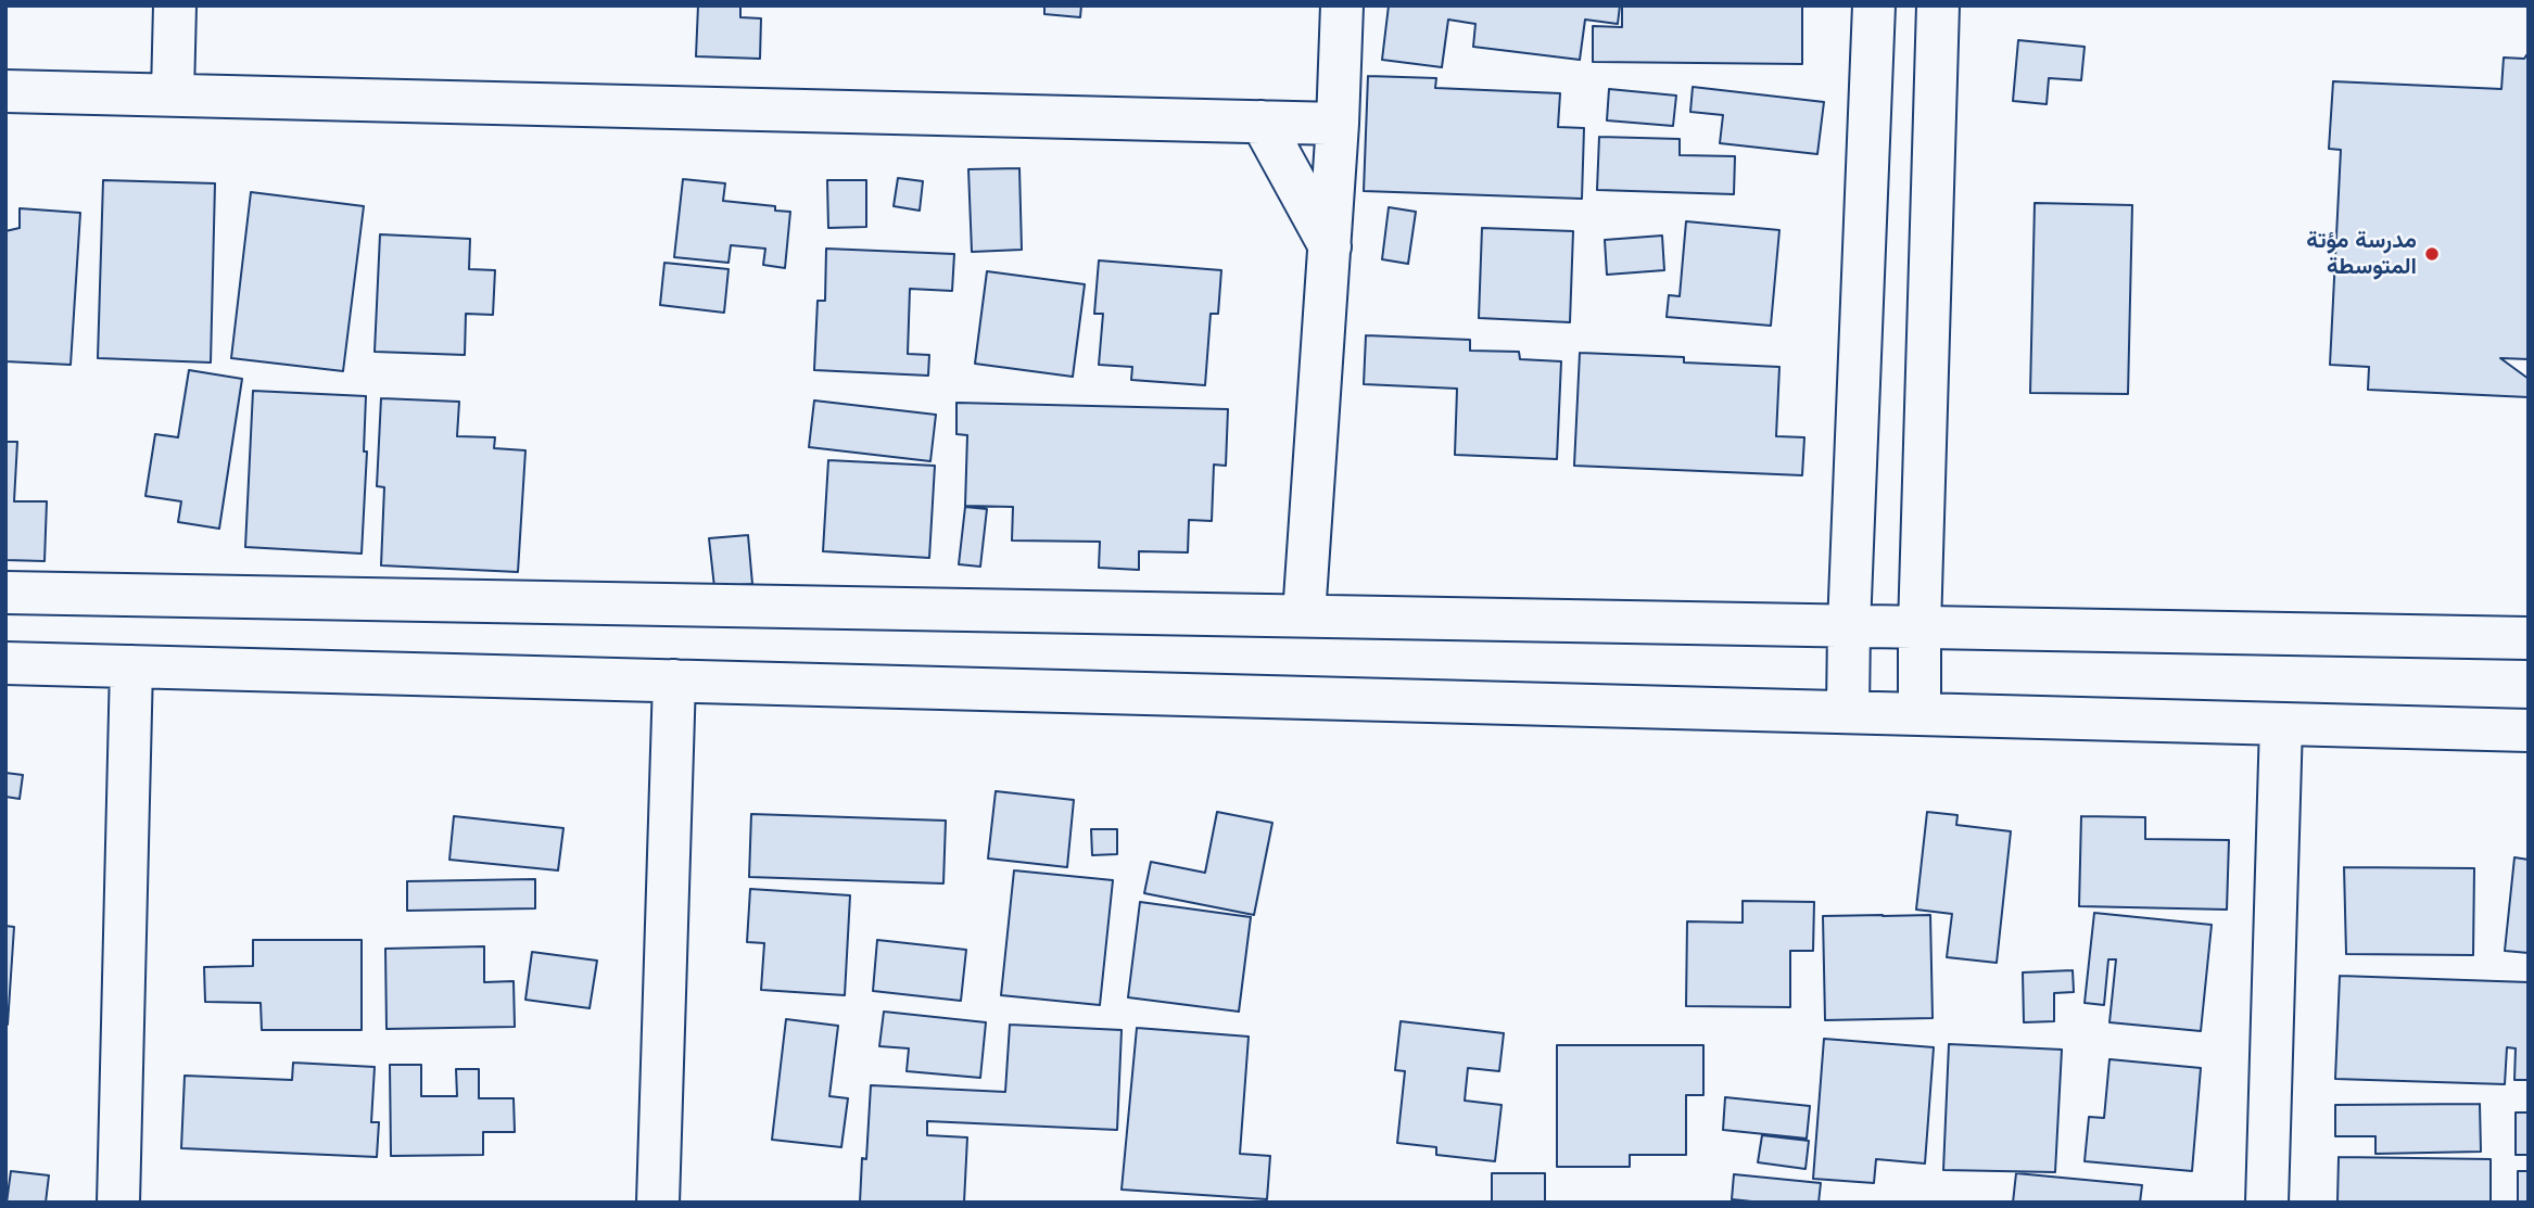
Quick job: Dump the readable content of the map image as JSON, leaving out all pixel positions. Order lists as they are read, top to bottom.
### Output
{
  "places": ["مدرسة مؤتة المتوسطة"]
}
